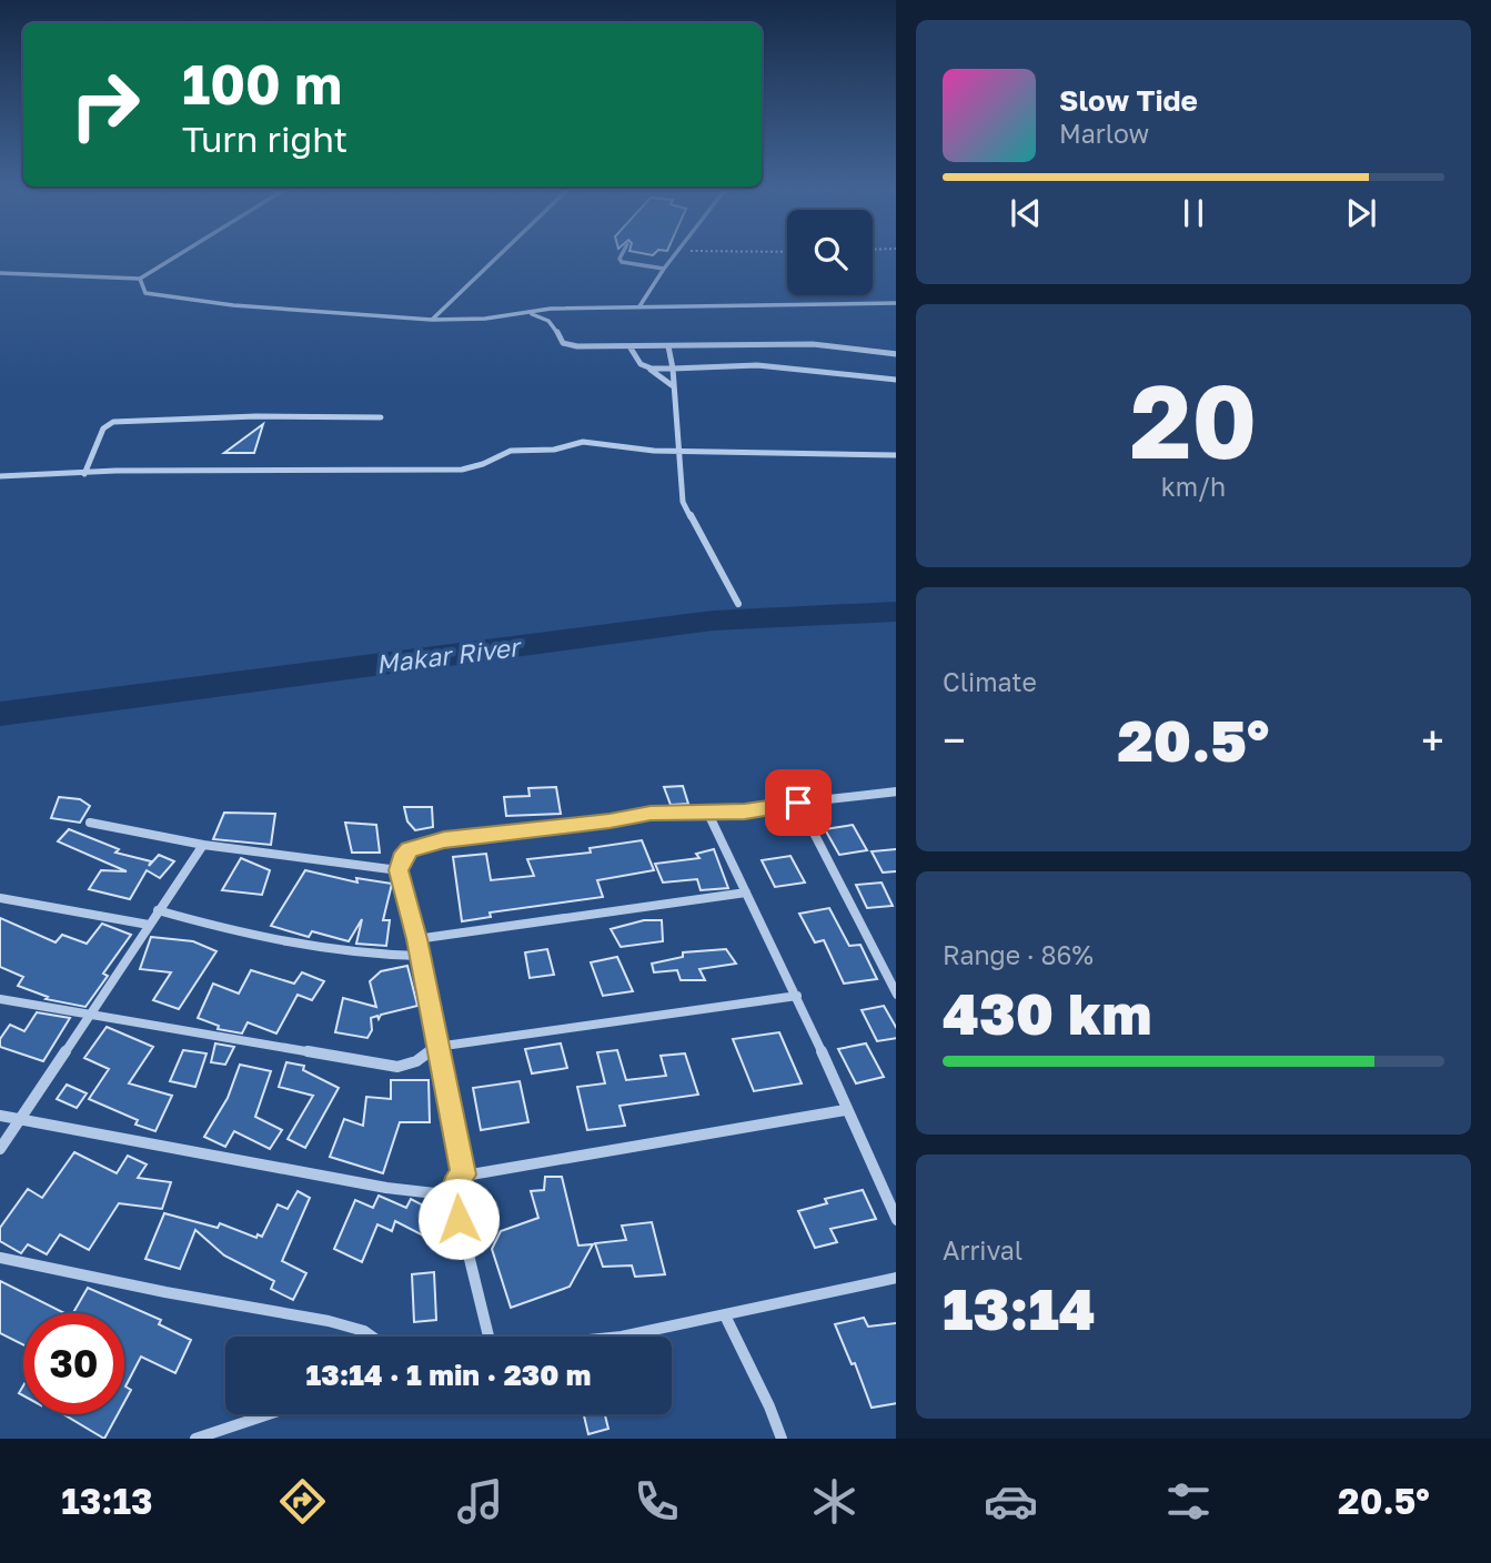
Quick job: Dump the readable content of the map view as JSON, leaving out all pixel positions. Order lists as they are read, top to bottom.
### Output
{
  "water": ["Makar River"],
  "page": {
    "turn": ["100 m", "Turn right"],
    "song": ["Slow Tide", "Marlow"],
    "tile": [
      ["20", "km/h"],
      "Climate",
      ["Range · 86%", "430 km"],
      ["Arrival", "13:14"]
    ],
    "heat": ["−", "20.5°", "+"],
    "limit": "30",
    "trip": "13:14 · 1 min · 230 m",
    "tabs": ["13:13", "20.5°"]
  }
}
